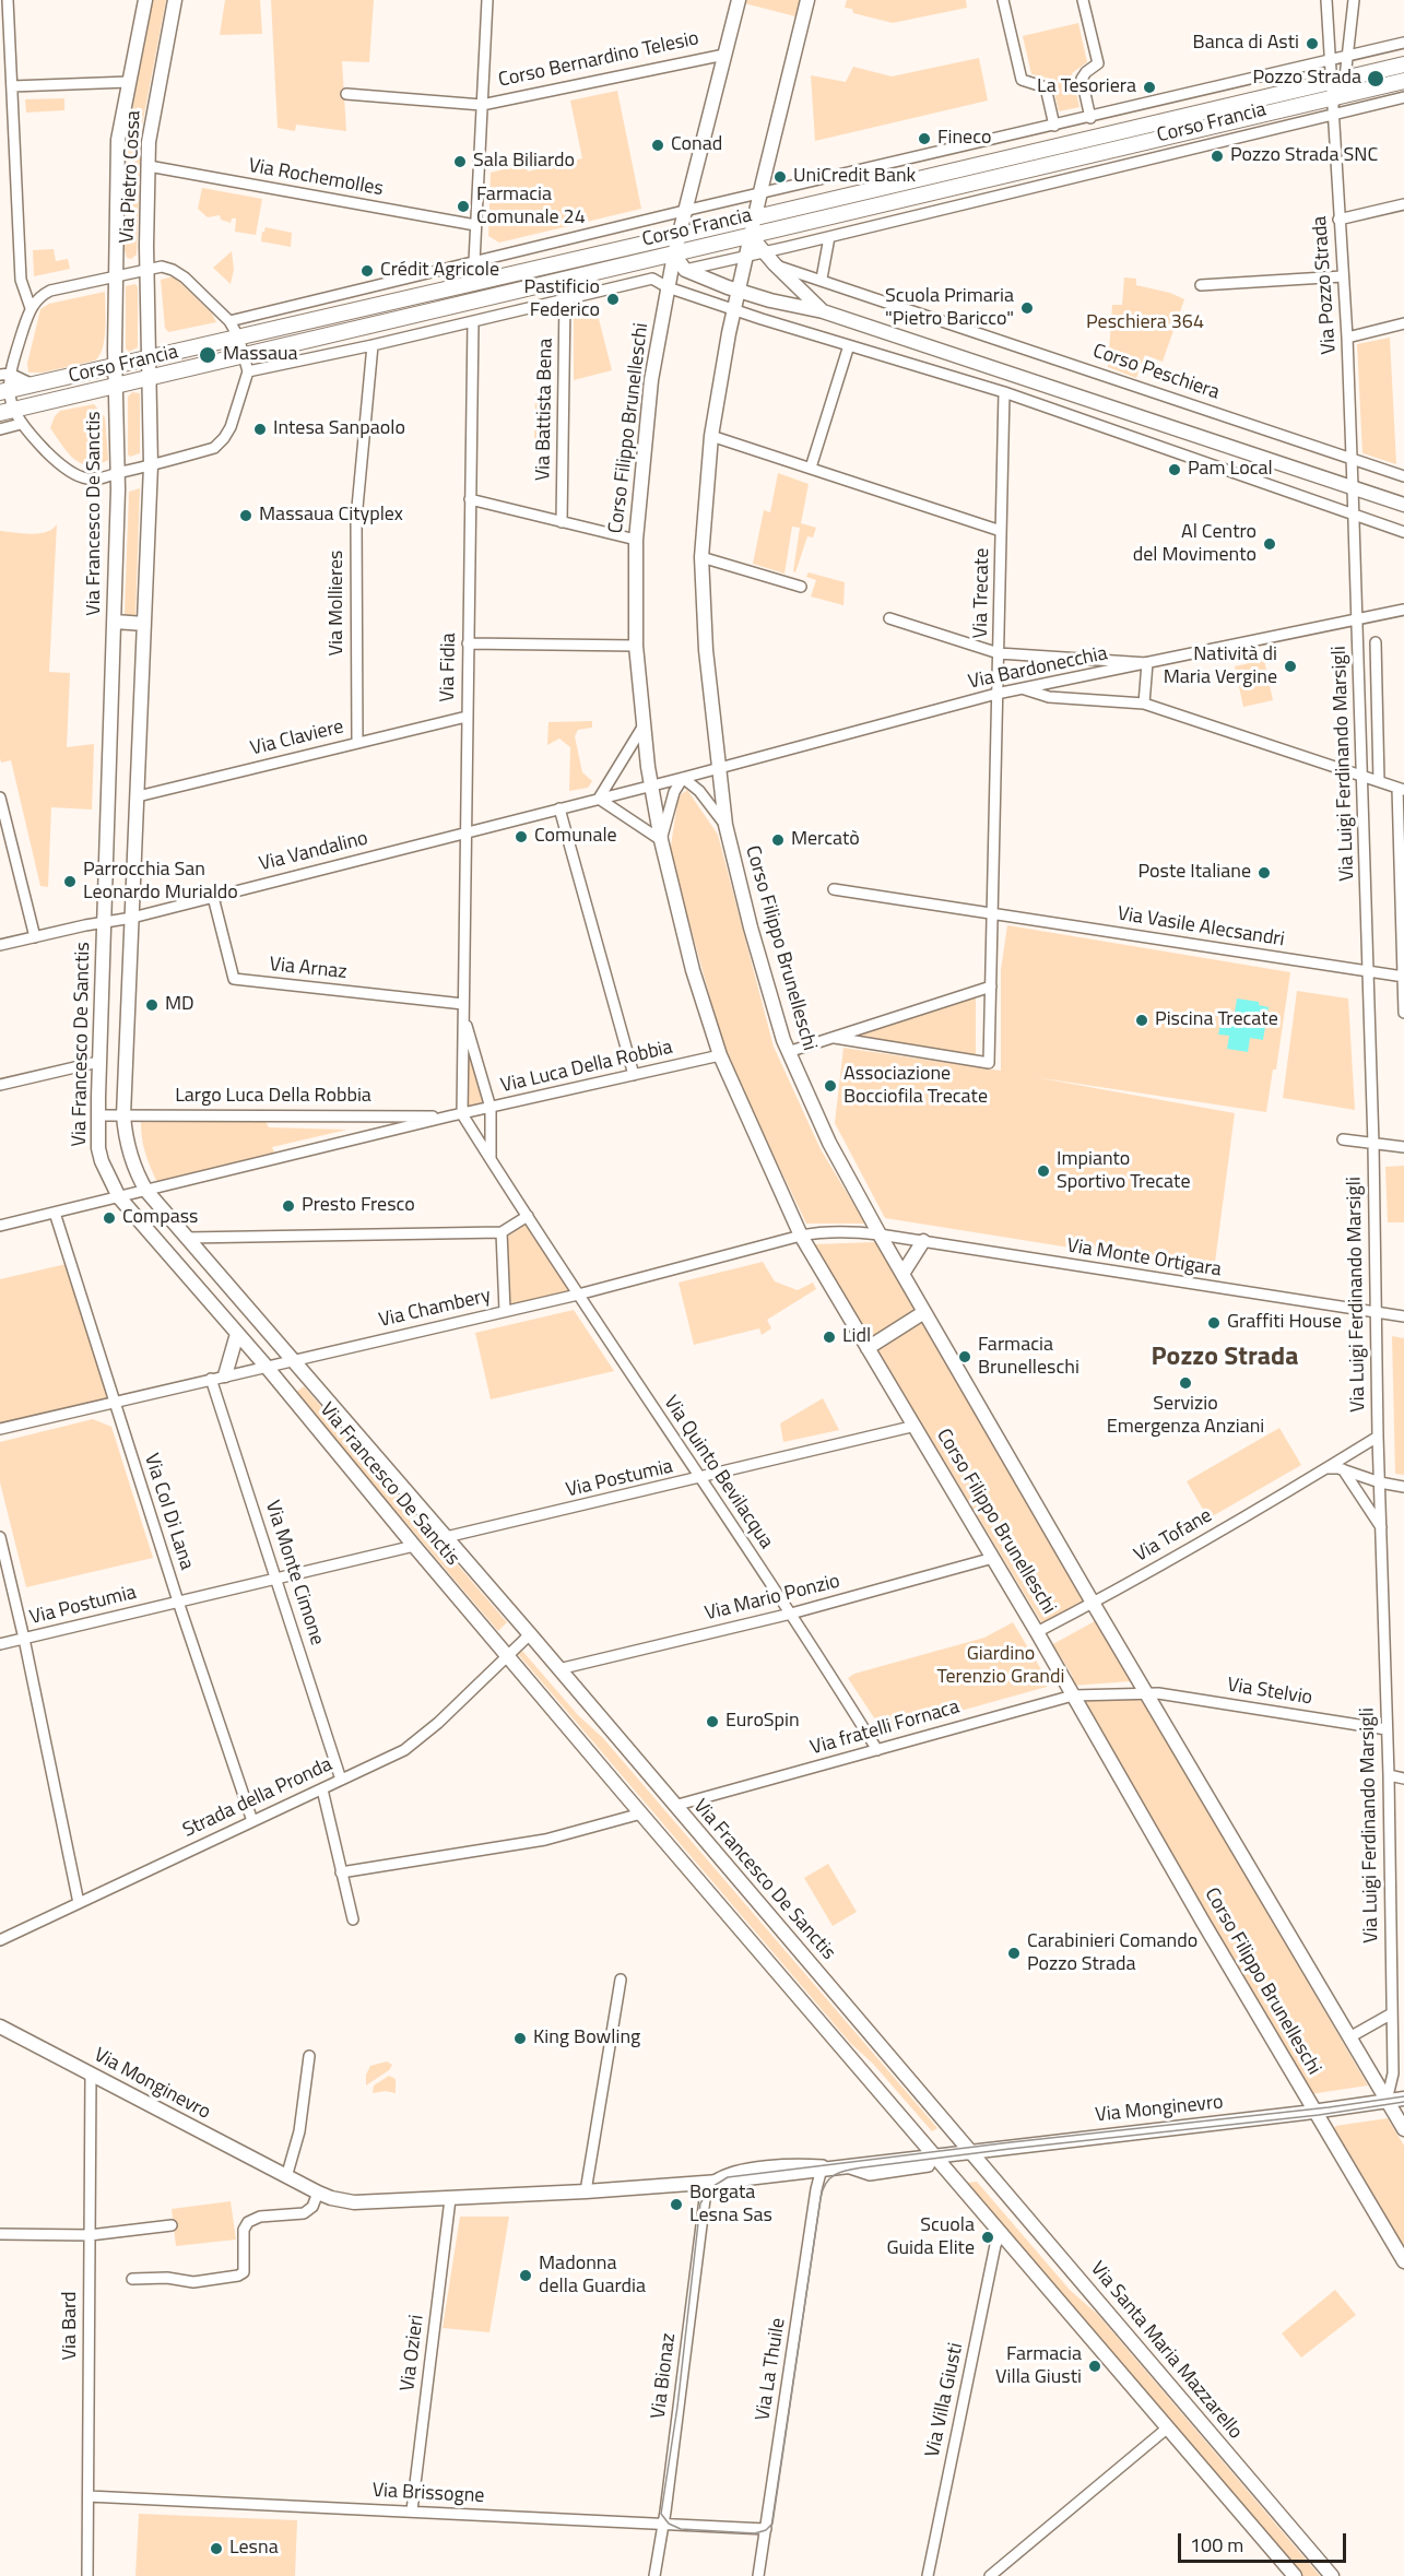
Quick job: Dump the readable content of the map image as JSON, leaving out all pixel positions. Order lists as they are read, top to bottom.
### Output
{
  "streets": {
    "main road": [
      "Corso Bernardino Telesio",
      "Corso Francia",
      "Via Pietro Cossa",
      "Corso Filippo Brunelleschi",
      "Via Francesco De Sanctis",
      "Via Monginevro",
      "Via Santa Maria Mazzarello"
    ],
    "street": [
      "Via Rochemolles",
      "Via Pozzo Strada",
      "Corso Peschiera",
      "Via Battista Bena",
      "Via Trecate",
      "Via Mollieres",
      "Via Fidia",
      "Via Bardonecchia",
      "Via Claviere",
      "Via Luigi Ferdinando Marsigli",
      "Via Vandalino",
      "Via Vasile Alecsandri",
      "Via Arnaz",
      "Via Luca Della Robbia",
      "Largo Luca Della Robbia",
      "Via Monte Ortigara",
      "Via Chambery",
      "Via Quinto Bevilacqua",
      "Via Postumia",
      "Via Col Di Lana",
      "Via Tofane",
      "Via Monte Cimone",
      "Via Mario Ponzio",
      "Via Stelvio",
      "Via fratelli Fornaca",
      "Strada della Pronda",
      "Via Bard",
      "Via Ozieri",
      "Via La Thuile",
      "Via Bionaz",
      "Via Villa Giusti",
      "Via Brissogne"
    ]
  },
  "crossings": [
    ["Corso Bernardino Telesio", "Corso Francia"],
    ["Corso Francia", "Via Pietro Cossa"],
    ["Corso Francia", "Via Pozzo Strada"],
    ["Corso Francia", "Via Battista Bena"],
    ["Corso Francia", "Corso Filippo Brunelleschi"],
    ["Corso Francia", "Via Francesco De Sanctis"],
    ["Corso Francia", "Via Mollieres"],
    ["Corso Francia", "Via Fidia"],
    ["Via Pietro Cossa", "Via Rochemolles"],
    ["Via Pietro Cossa", "Via Francesco De Sanctis"],
    ["Via Pozzo Strada", "Corso Peschiera"],
    ["Via Pozzo Strada", "Via Luigi Ferdinando Marsigli"],
    ["Corso Filippo Brunelleschi", "Via Bardonecchia"],
    ["Corso Filippo Brunelleschi", "Via Luigi Ferdinando Marsigli"],
    ["Corso Filippo Brunelleschi", "Via Vandalino"],
    ["Corso Filippo Brunelleschi", "Via Luca Della Robbia"],
    ["Corso Filippo Brunelleschi", "Via Monte Ortigara"],
    ["Corso Filippo Brunelleschi", "Via Chambery"],
    ["Corso Filippo Brunelleschi", "Via Postumia"],
    ["Corso Filippo Brunelleschi", "Via Tofane"],
    ["Corso Filippo Brunelleschi", "Via Mario Ponzio"],
    ["Corso Filippo Brunelleschi", "Via Stelvio"],
    ["Corso Filippo Brunelleschi", "Via fratelli Fornaca"],
    ["Corso Filippo Brunelleschi", "Via Monginevro"],
    ["Via Francesco De Sanctis", "Via Claviere"],
    ["Via Francesco De Sanctis", "Via Vandalino"],
    ["Via Francesco De Sanctis", "Largo Luca Della Robbia"],
    ["Via Francesco De Sanctis", "Via Chambery"],
    ["Via Francesco De Sanctis", "Via Postumia"],
    ["Via Francesco De Sanctis", "Via Mario Ponzio"],
    ["Via Francesco De Sanctis", "Via fratelli Fornaca"],
    ["Via Francesco De Sanctis", "Strada della Pronda"],
    ["Via Francesco De Sanctis", "Via Monginevro"],
    ["Via Francesco De Sanctis", "Via Santa Maria Mazzarello"],
    ["Via Trecate", "Via Bardonecchia"],
    ["Via Trecate", "Via Vasile Alecsandri"],
    ["Via Mollieres", "Via Claviere"],
    ["Via Fidia", "Via Claviere"],
    ["Via Fidia", "Via Vandalino"],
    ["Via Fidia", "Via Arnaz"],
    ["Via Fidia", "Via Luca Della Robbia"],
    ["Via Fidia", "Largo Luca Della Robbia"],
    ["Via Fidia", "Via Quinto Bevilacqua"],
    ["Via Bardonecchia", "Via Luigi Ferdinando Marsigli"],
    ["Via Bardonecchia", "Via Vandalino"],
    ["Via Luigi Ferdinando Marsigli", "Via Vasile Alecsandri"],
    ["Via Luigi Ferdinando Marsigli", "Via Monte Ortigara"],
    ["Via Luigi Ferdinando Marsigli", "Via Tofane"],
    ["Via Luigi Ferdinando Marsigli", "Via Stelvio"],
    ["Via Luigi Ferdinando Marsigli", "Via Monginevro"],
    ["Via Vandalino", "Via Arnaz"],
    ["Via Luca Della Robbia", "Largo Luca Della Robbia"],
    ["Via Luca Della Robbia", "Via Quinto Bevilacqua"],
    ["Largo Luca Della Robbia", "Via Quinto Bevilacqua"],
    ["Largo Luca Della Robbia", "Via Col Di Lana"],
    ["Via Monte Ortigara", "Via Chambery"],
    ["Via Chambery", "Via Quinto Bevilacqua"],
    ["Via Chambery", "Via Col Di Lana"],
    ["Via Chambery", "Via Monte Cimone"],
    ["Via Quinto Bevilacqua", "Via Postumia"],
    ["Via Quinto Bevilacqua", "Via Mario Ponzio"],
    ["Via Quinto Bevilacqua", "Via fratelli Fornaca"],
    ["Via Postumia", "Via Col Di Lana"],
    ["Via Postumia", "Via Monte Cimone"],
    ["Via Postumia", "Strada della Pronda"],
    ["Via Col Di Lana", "Strada della Pronda"],
    ["Via Monte Cimone", "Strada della Pronda"],
    ["Via Stelvio", "Via fratelli Fornaca"],
    ["Via Monginevro", "Via Bard"],
    ["Via Monginevro", "Via Santa Maria Mazzarello"],
    ["Via Monginevro", "Via Ozieri"],
    ["Via Monginevro", "Via La Thuile"],
    ["Via Monginevro", "Via Bionaz"],
    ["Via Bard", "Via Brissogne"],
    ["Via Ozieri", "Via Brissogne"],
    ["Via La Thuile", "Via Brissogne"],
    ["Via Bionaz", "Via Brissogne"]
  ],
  "districts": ["Pozzo Strada"],
  "parks": ["Peschiera 364", "Giardino Terenzio Grandi"],
  "places": [
    "Banca di Asti",
    "Pozzo Strada",
    "La Tesoriera",
    "Fineco",
    "Conad",
    "Pozzo Strada SNC",
    "Sala Biliardo",
    "UniCredit Bank",
    "Farmacia Comunale 24",
    "Crédit Agricole",
    "Pastificio Federico",
    "Scuola Primaria \"Pietro Baricco\"",
    "Massaua",
    "Intesa Sanpaolo",
    "Pam Local",
    "Massaua Cityplex",
    "Al Centro del Movimento",
    "Natività di Maria Vergine",
    "Comunale",
    "Mercatò",
    "Poste Italiane",
    "Parrocchia San Leonardo Murialdo",
    "MD",
    "Piscina Trecate",
    "Associazione Bocciofila Trecate",
    "Impianto Sportivo Trecate",
    "Presto Fresco",
    "Compass",
    "Graffiti House",
    "Lidl",
    "Farmacia Brunelleschi",
    "Servizio Emergenza Anziani",
    "EuroSpin",
    "Carabinieri Comando Pozzo Strada",
    "King Bowling",
    "Borgata Lesna Sas",
    "Scuola Guida Elite",
    "Madonna della Guardia",
    "Farmacia Villa Giusti",
    "Lesna"
  ],
  "scale_bar": "100 m"
}
